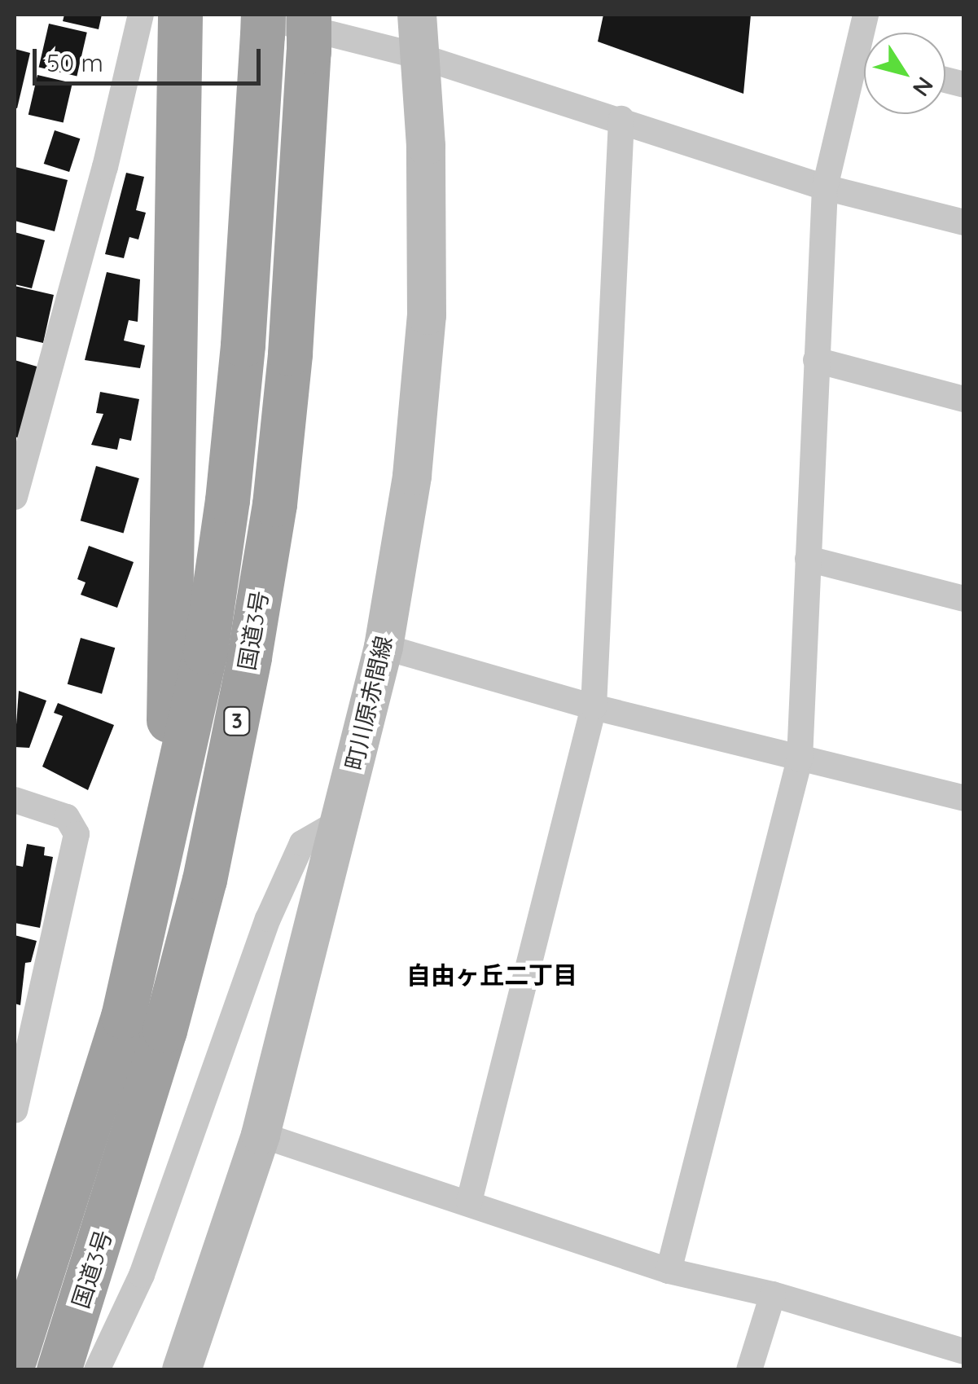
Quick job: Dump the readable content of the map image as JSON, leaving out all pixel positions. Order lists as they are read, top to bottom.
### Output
{
  "streets": {
    "highway": ["国道3号", "3"],
    "main road": ["町川原赤間線"]
  },
  "districts": ["自由ヶ丘二丁目"],
  "scale_bar": "50 m",
  "north": "bottom right"
}
